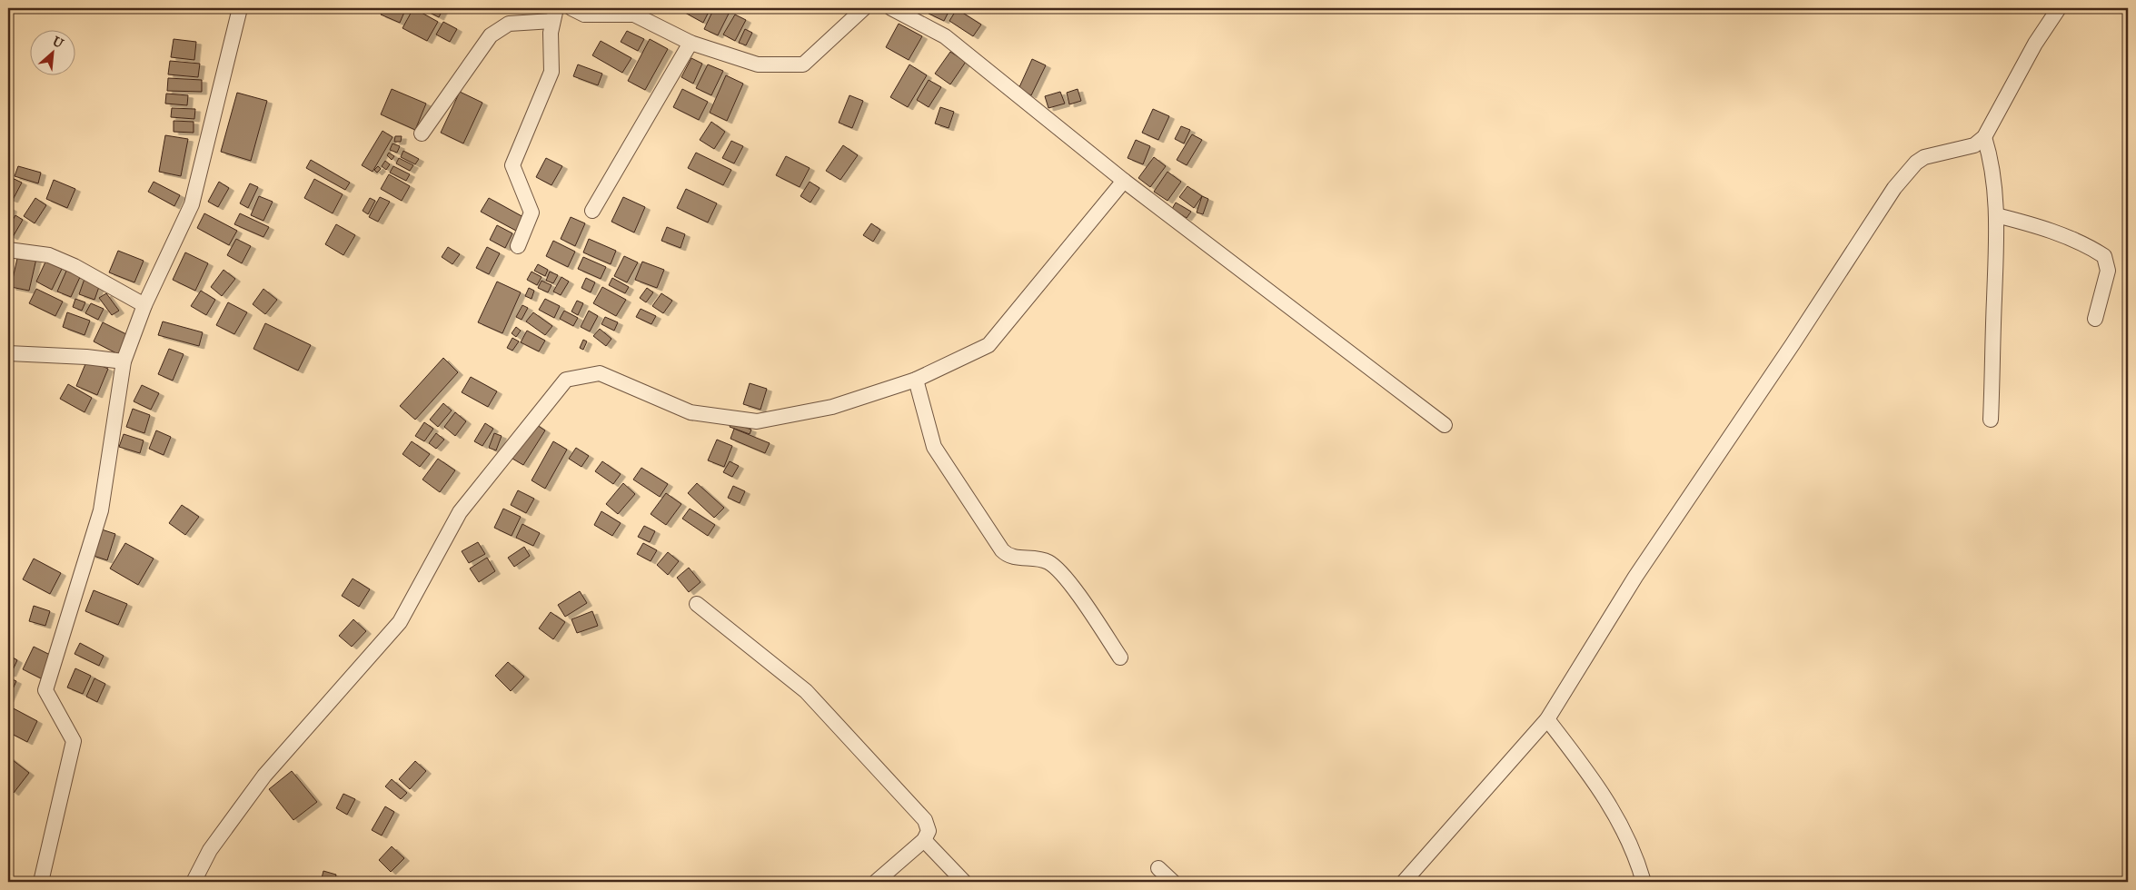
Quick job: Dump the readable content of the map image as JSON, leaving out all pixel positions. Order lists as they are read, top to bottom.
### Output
{
  "north": "top right"
}
